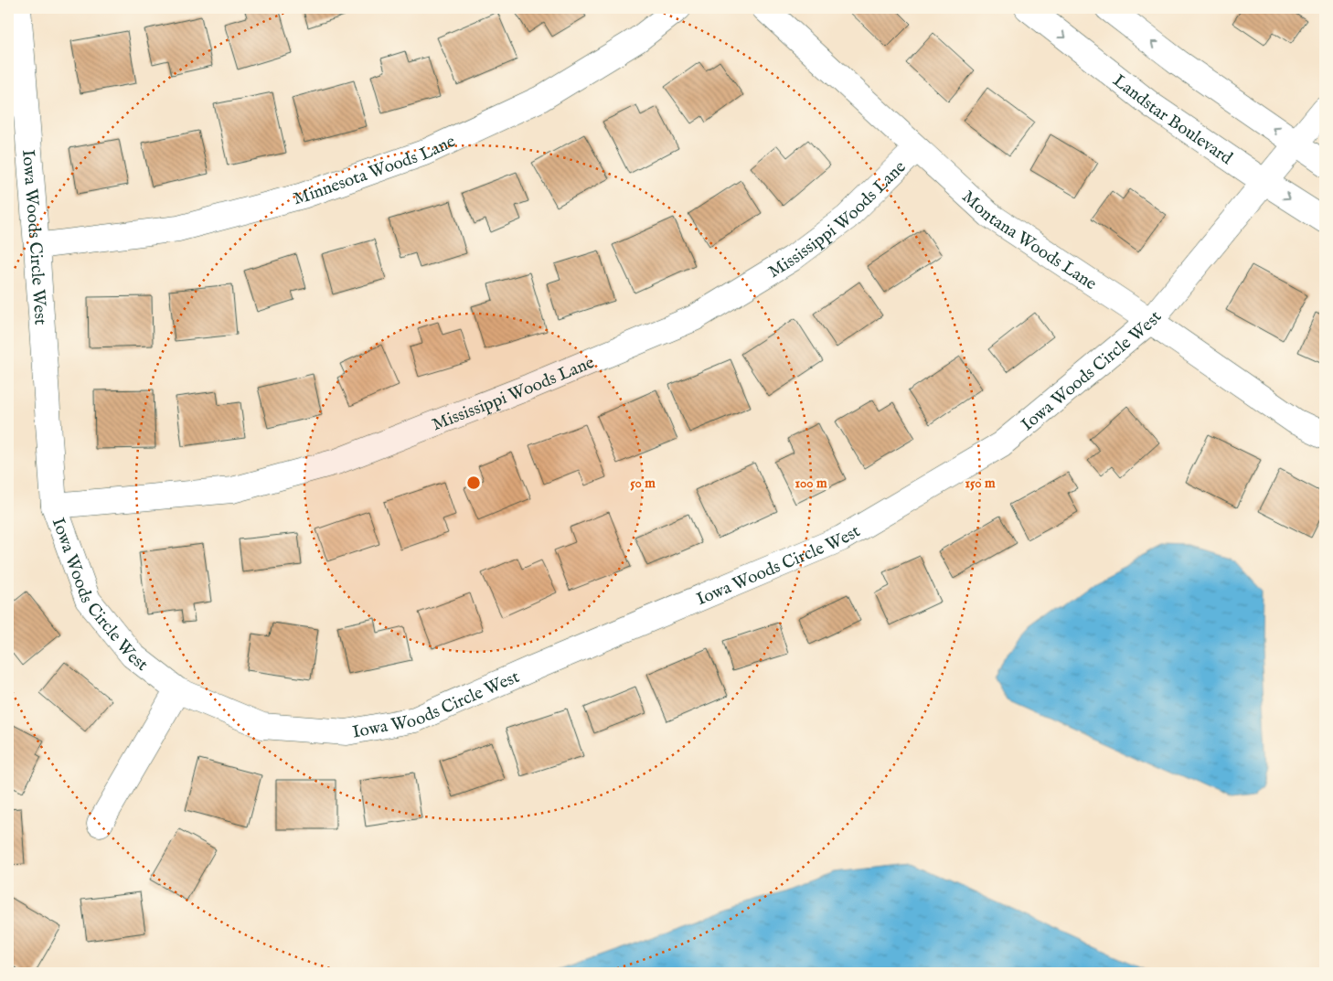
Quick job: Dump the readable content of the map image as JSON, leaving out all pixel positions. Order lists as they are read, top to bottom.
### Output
{
  "streets": {
    "street": [
      "Landstar Boulevard",
      "Minnesota Woods Lane",
      "Mississippi Woods Lane",
      "Iowa Woods Circle West",
      "Montana Woods Lane"
    ]
  },
  "crossings": [
    ["Landstar Boulevard", "Iowa Woods Circle West"],
    ["Minnesota Woods Lane", "Iowa Woods Circle West"],
    ["Mississippi Woods Lane", "Iowa Woods Circle West"],
    ["Mississippi Woods Lane", "Montana Woods Lane"],
    ["Iowa Woods Circle West", "Montana Woods Lane"]
  ],
  "rings": ["50 m", "100 m", "150 m"]
}
